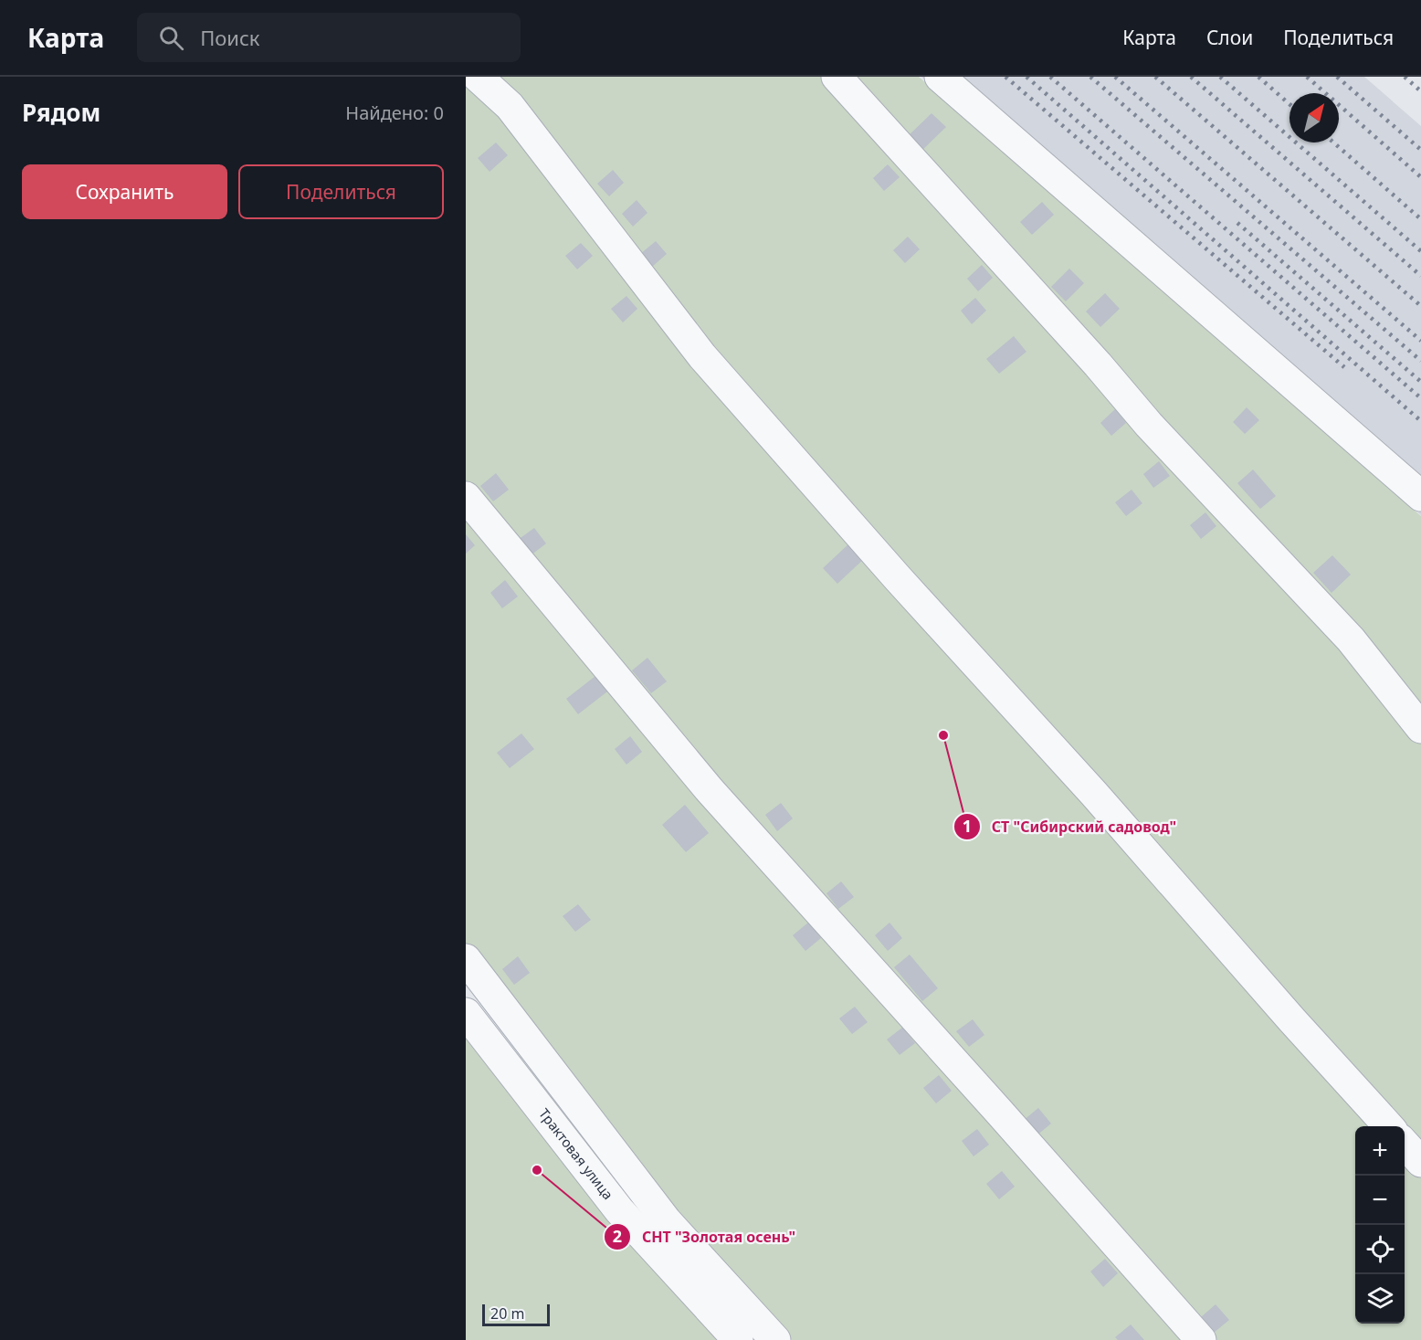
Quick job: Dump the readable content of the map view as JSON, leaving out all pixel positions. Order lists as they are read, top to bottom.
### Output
{
  "streets": {
    "street": ["Трактовая улица"]
  },
  "places": ["СТ \"Сибирский садовод\"", "СНТ \"Золотая осень\""],
  "scale_bar": "20 m",
  "north": "top right",
  "page": {
    "header": "Карта",
    "search": "Поиск",
    "nav": ["Карта", "Слои", "Поделиться"],
    "heading": ["Рядом", "Найдено: 0"],
    "buttons": ["Сохранить", "Поделиться"],
    "map_buttons": ["+", "−"],
    "scale": "20 m"
  }
}
